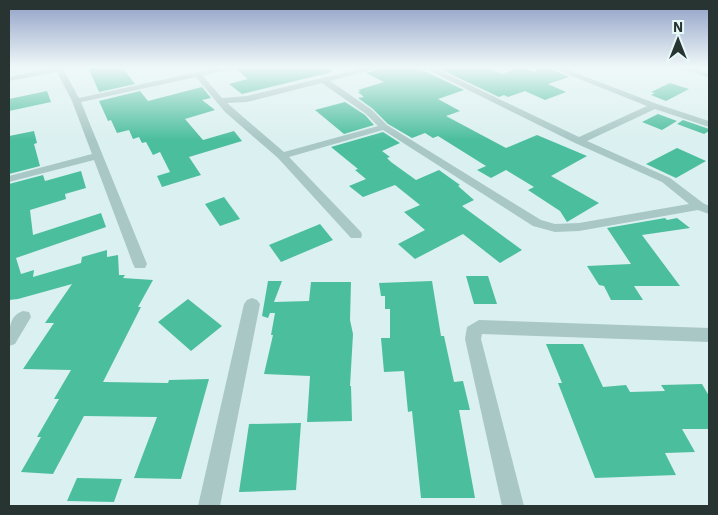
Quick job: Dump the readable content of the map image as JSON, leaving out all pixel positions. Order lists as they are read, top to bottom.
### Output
{
  "north": "top"
}
